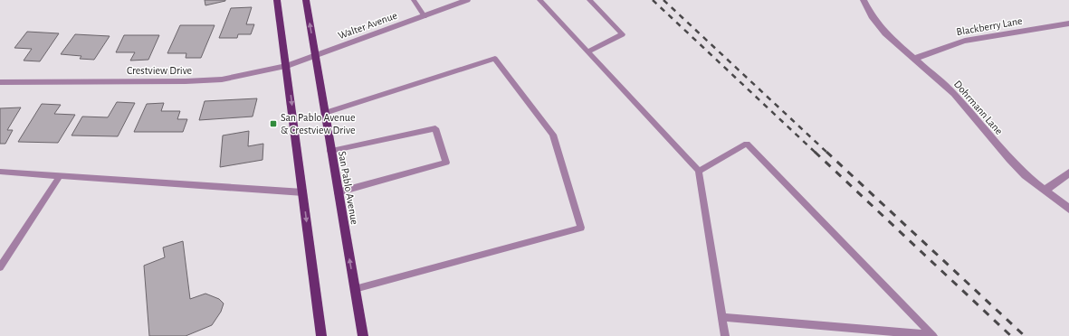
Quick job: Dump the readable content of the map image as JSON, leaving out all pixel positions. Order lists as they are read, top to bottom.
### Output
{
  "streets": {
    "main road": ["San Pablo Avenue"],
    "street": [
      "Walter Avenue",
      "Blackberry Lane",
      "Crestview Drive",
      "Dohrmann Lane"
    ]
  },
  "crossings": [
    ["Walter Avenue", "Crestview Drive"],
    ["Walter Avenue", "San Pablo Avenue"],
    ["Blackberry Lane", "Dohrmann Lane"],
    ["Crestview Drive", "San Pablo Avenue"]
  ],
  "places": {
    "transit": ["San Pablo Avenue & Crestview Drive"]
  }
}
